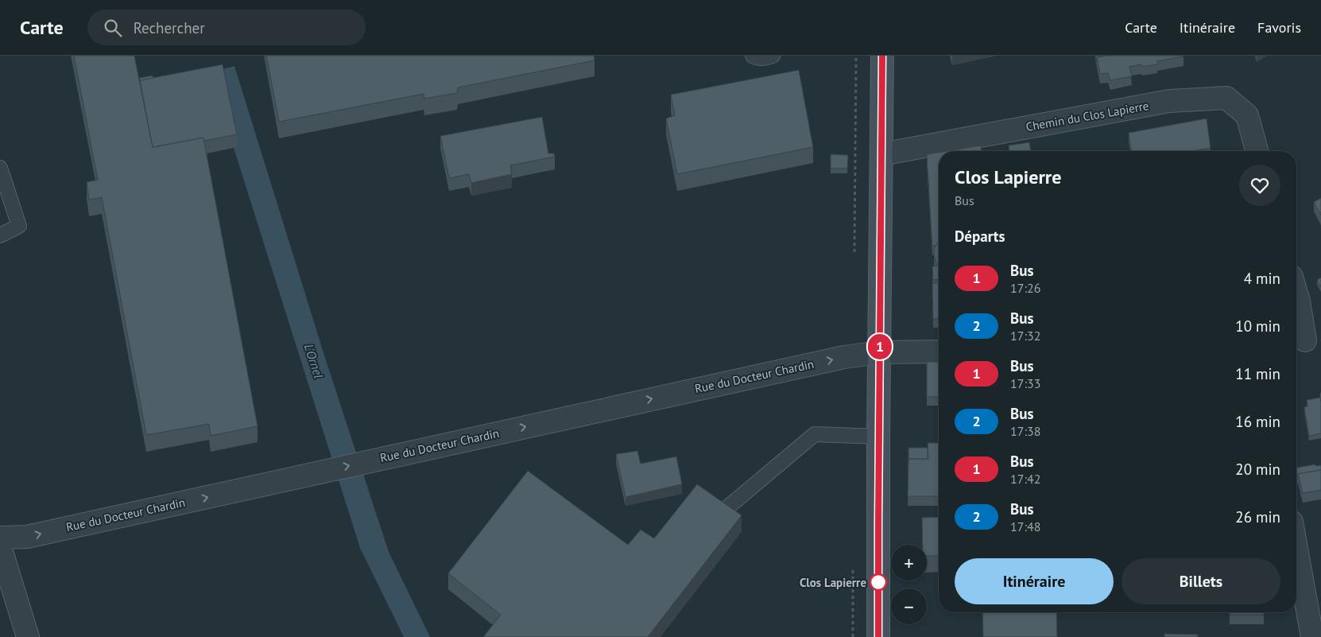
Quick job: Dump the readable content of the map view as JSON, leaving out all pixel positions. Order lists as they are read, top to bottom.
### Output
{
  "streets": {
    "street": ["Chemin du Clos Lapierre", "Rue du Docteur Chardin"]
  },
  "one_way": ["Rue du Docteur Chardin"],
  "water": ["L'Ornel"],
  "places": ["Clos Lapierre"],
  "lines": ["bus line 1"],
  "page": {
    "header": "Carte",
    "search": "Rechercher",
    "nav": ["Carte", "Itinéraire", "Favoris"],
    "on_map": "1",
    "heading": [
      ["Clos Lapierre", "Bus"],
      "Départs"
    ],
    "list": [
      {
        "mark": "1",
        "name": "Bus",
        "note": "17:26",
        "value": "4 min"
      },
      {
        "mark": "2",
        "name": "Bus",
        "note": "17:32",
        "value": "10 min"
      },
      {
        "mark": "1",
        "name": "Bus",
        "note": "17:33",
        "value": "11 min"
      },
      {
        "mark": "2",
        "name": "Bus",
        "note": "17:38",
        "value": "16 min"
      },
      {
        "mark": "1",
        "name": "Bus",
        "note": "17:42",
        "value": "20 min"
      },
      {
        "mark": "2",
        "name": "Bus",
        "note": "17:48",
        "value": "26 min"
      }
    ],
    "map_buttons": ["+", "−"],
    "buttons": ["Itinéraire", "Billets"]
  }
}
